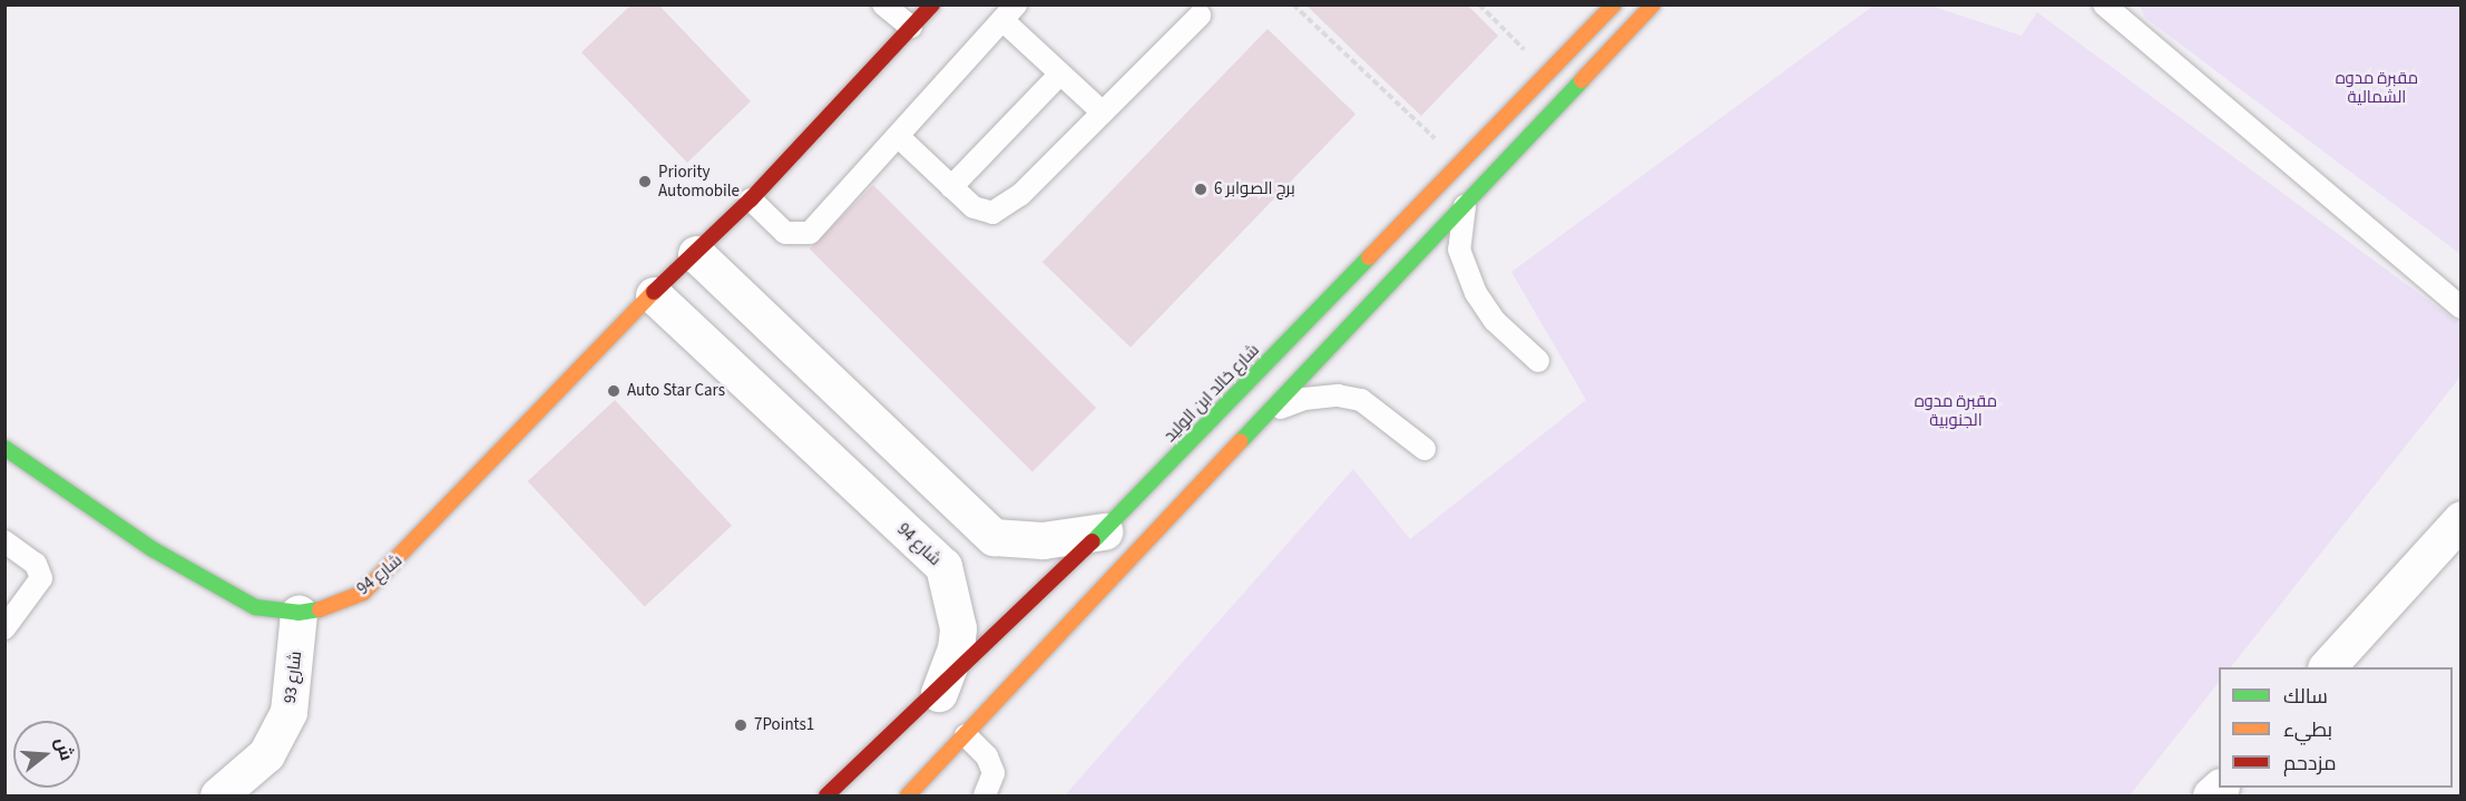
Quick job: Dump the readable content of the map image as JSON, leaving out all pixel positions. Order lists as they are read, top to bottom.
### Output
{
  "streets": {
    "main road": ["شارع خالد ابن الوليد", "شارع 94"],
    "street": ["شارع 93"]
  },
  "crossings": [
    ["شارع خالد ابن الوليد", "شارع 94"],
    ["شارع 94", "شارع 93"]
  ],
  "parks": ["مقبرة مدوه الشمالية", "مقبرة مدوه الجنوبية"],
  "places": [
    "Priority Automobile",
    "برج الصوابر 6",
    "Auto Star Cars",
    "7Points1"
  ],
  "legend": ["سالك", "بطيء", "مزدحم"],
  "north": "right"
}
